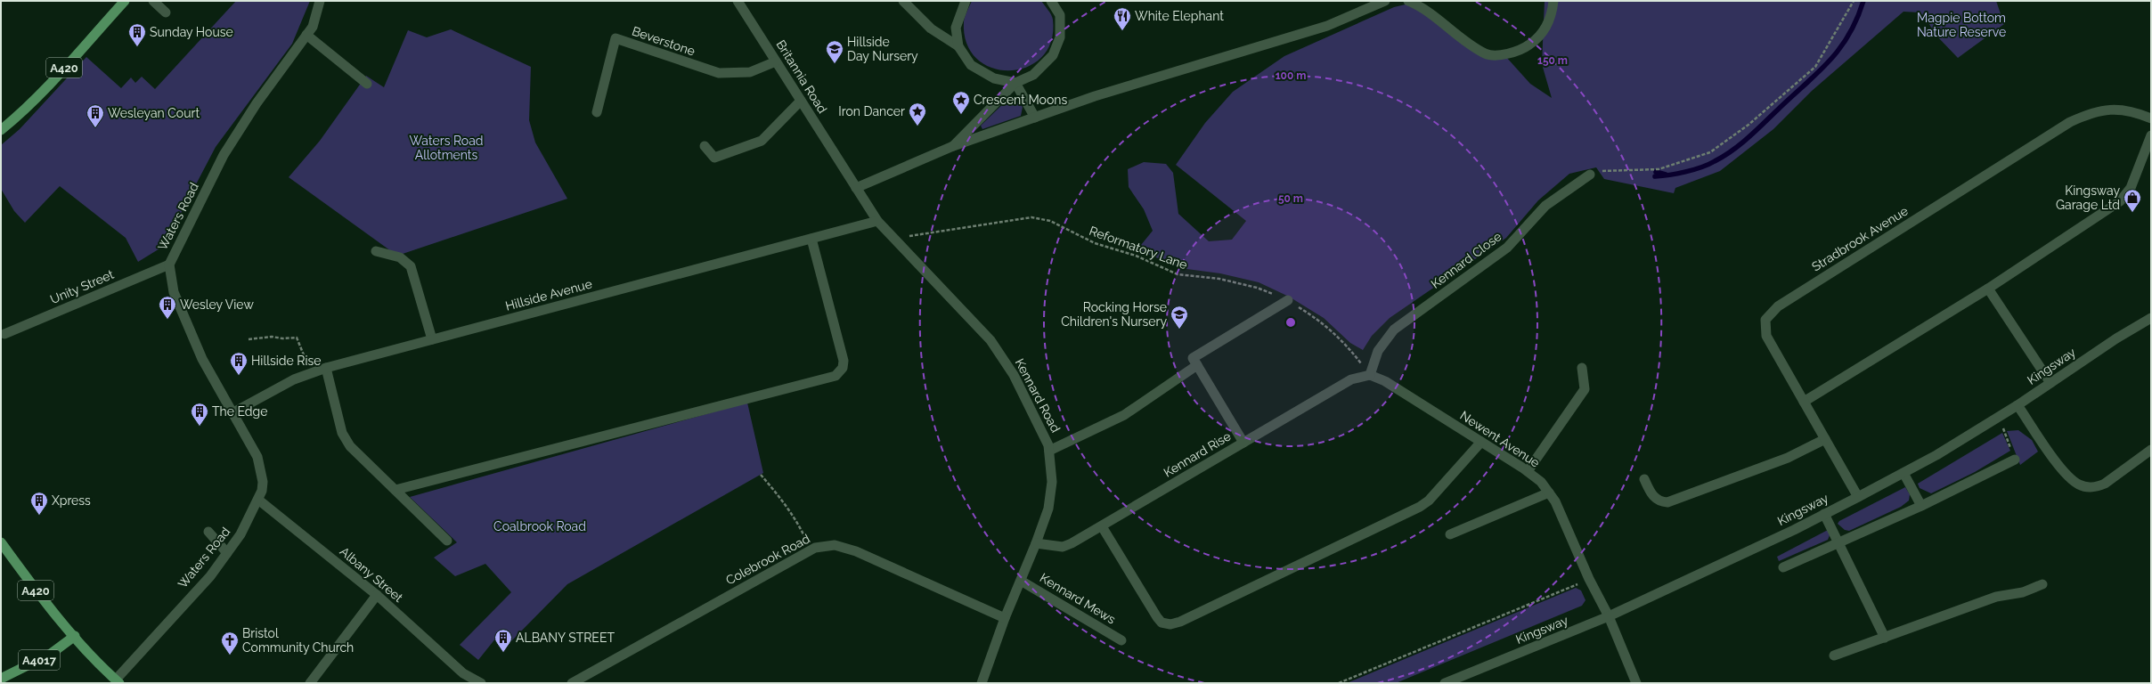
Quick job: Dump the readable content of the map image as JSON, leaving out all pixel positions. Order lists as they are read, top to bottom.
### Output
{
  "streets": {
    "main road": ["A420", "A4017"],
    "street": [
      "Beverstone",
      "Britannia Road",
      "Waters Road",
      "Stradbrook Avenue",
      "Kennard Close",
      "Unity Street",
      "Hillside Avenue",
      "Kingsway",
      "Kennard Road",
      "Newent Avenue",
      "Kennard Rise",
      "Colebrook Road",
      "Albany Street",
      "Kennard Mews"
    ],
    "path": ["Reformatory Lane"]
  },
  "crossings": [
    ["Beverstone", "Britannia Road"],
    ["A420", "Waters Road"],
    ["A420", "A4017"],
    ["Britannia Road", "Hillside Avenue"],
    ["Britannia Road", "Kennard Road"],
    ["Waters Road", "Unity Street"],
    ["Waters Road", "Hillside Avenue"],
    ["Waters Road", "Albany Street"],
    ["Stradbrook Avenue", "Kingsway"],
    ["Reformatory Lane", "Kennard Close"],
    ["Reformatory Lane", "Kennard Road"],
    ["Reformatory Lane", "Newent Avenue"],
    ["Reformatory Lane", "Kennard Rise"],
    ["Kennard Close", "Newent Avenue"],
    ["Kennard Close", "Kennard Rise"],
    ["Hillside Avenue", "Kennard Road"],
    ["Kingsway", "Newent Avenue"],
    ["Kennard Road", "Kennard Rise"],
    ["Kennard Road", "Colebrook Road"],
    ["Kennard Road", "Kennard Mews"],
    ["Newent Avenue", "Kennard Rise"]
  ],
  "parks": ["Magpie Bottom Nature Reserve", "Waters Road Allotments", "Coalbrook Road"],
  "places": {
    "restaurant": ["White Elephant"],
    "building": [
      "Sunday House",
      "Wesleyan Court",
      "Wesley View",
      "Hillside Rise",
      "The Edge",
      "Xpress",
      "ALBANY STREET"
    ],
    "school or university": ["Hillside Day Nursery", "Rocking Horse Children's Nursery"],
    "place": ["Crescent Moons", "Iron Dancer"],
    "shop": ["Kingsway Garage Ltd"],
    "church": ["Bristol Community Church"]
  },
  "rings": ["150 m", "100 m", "50 m"]
}
